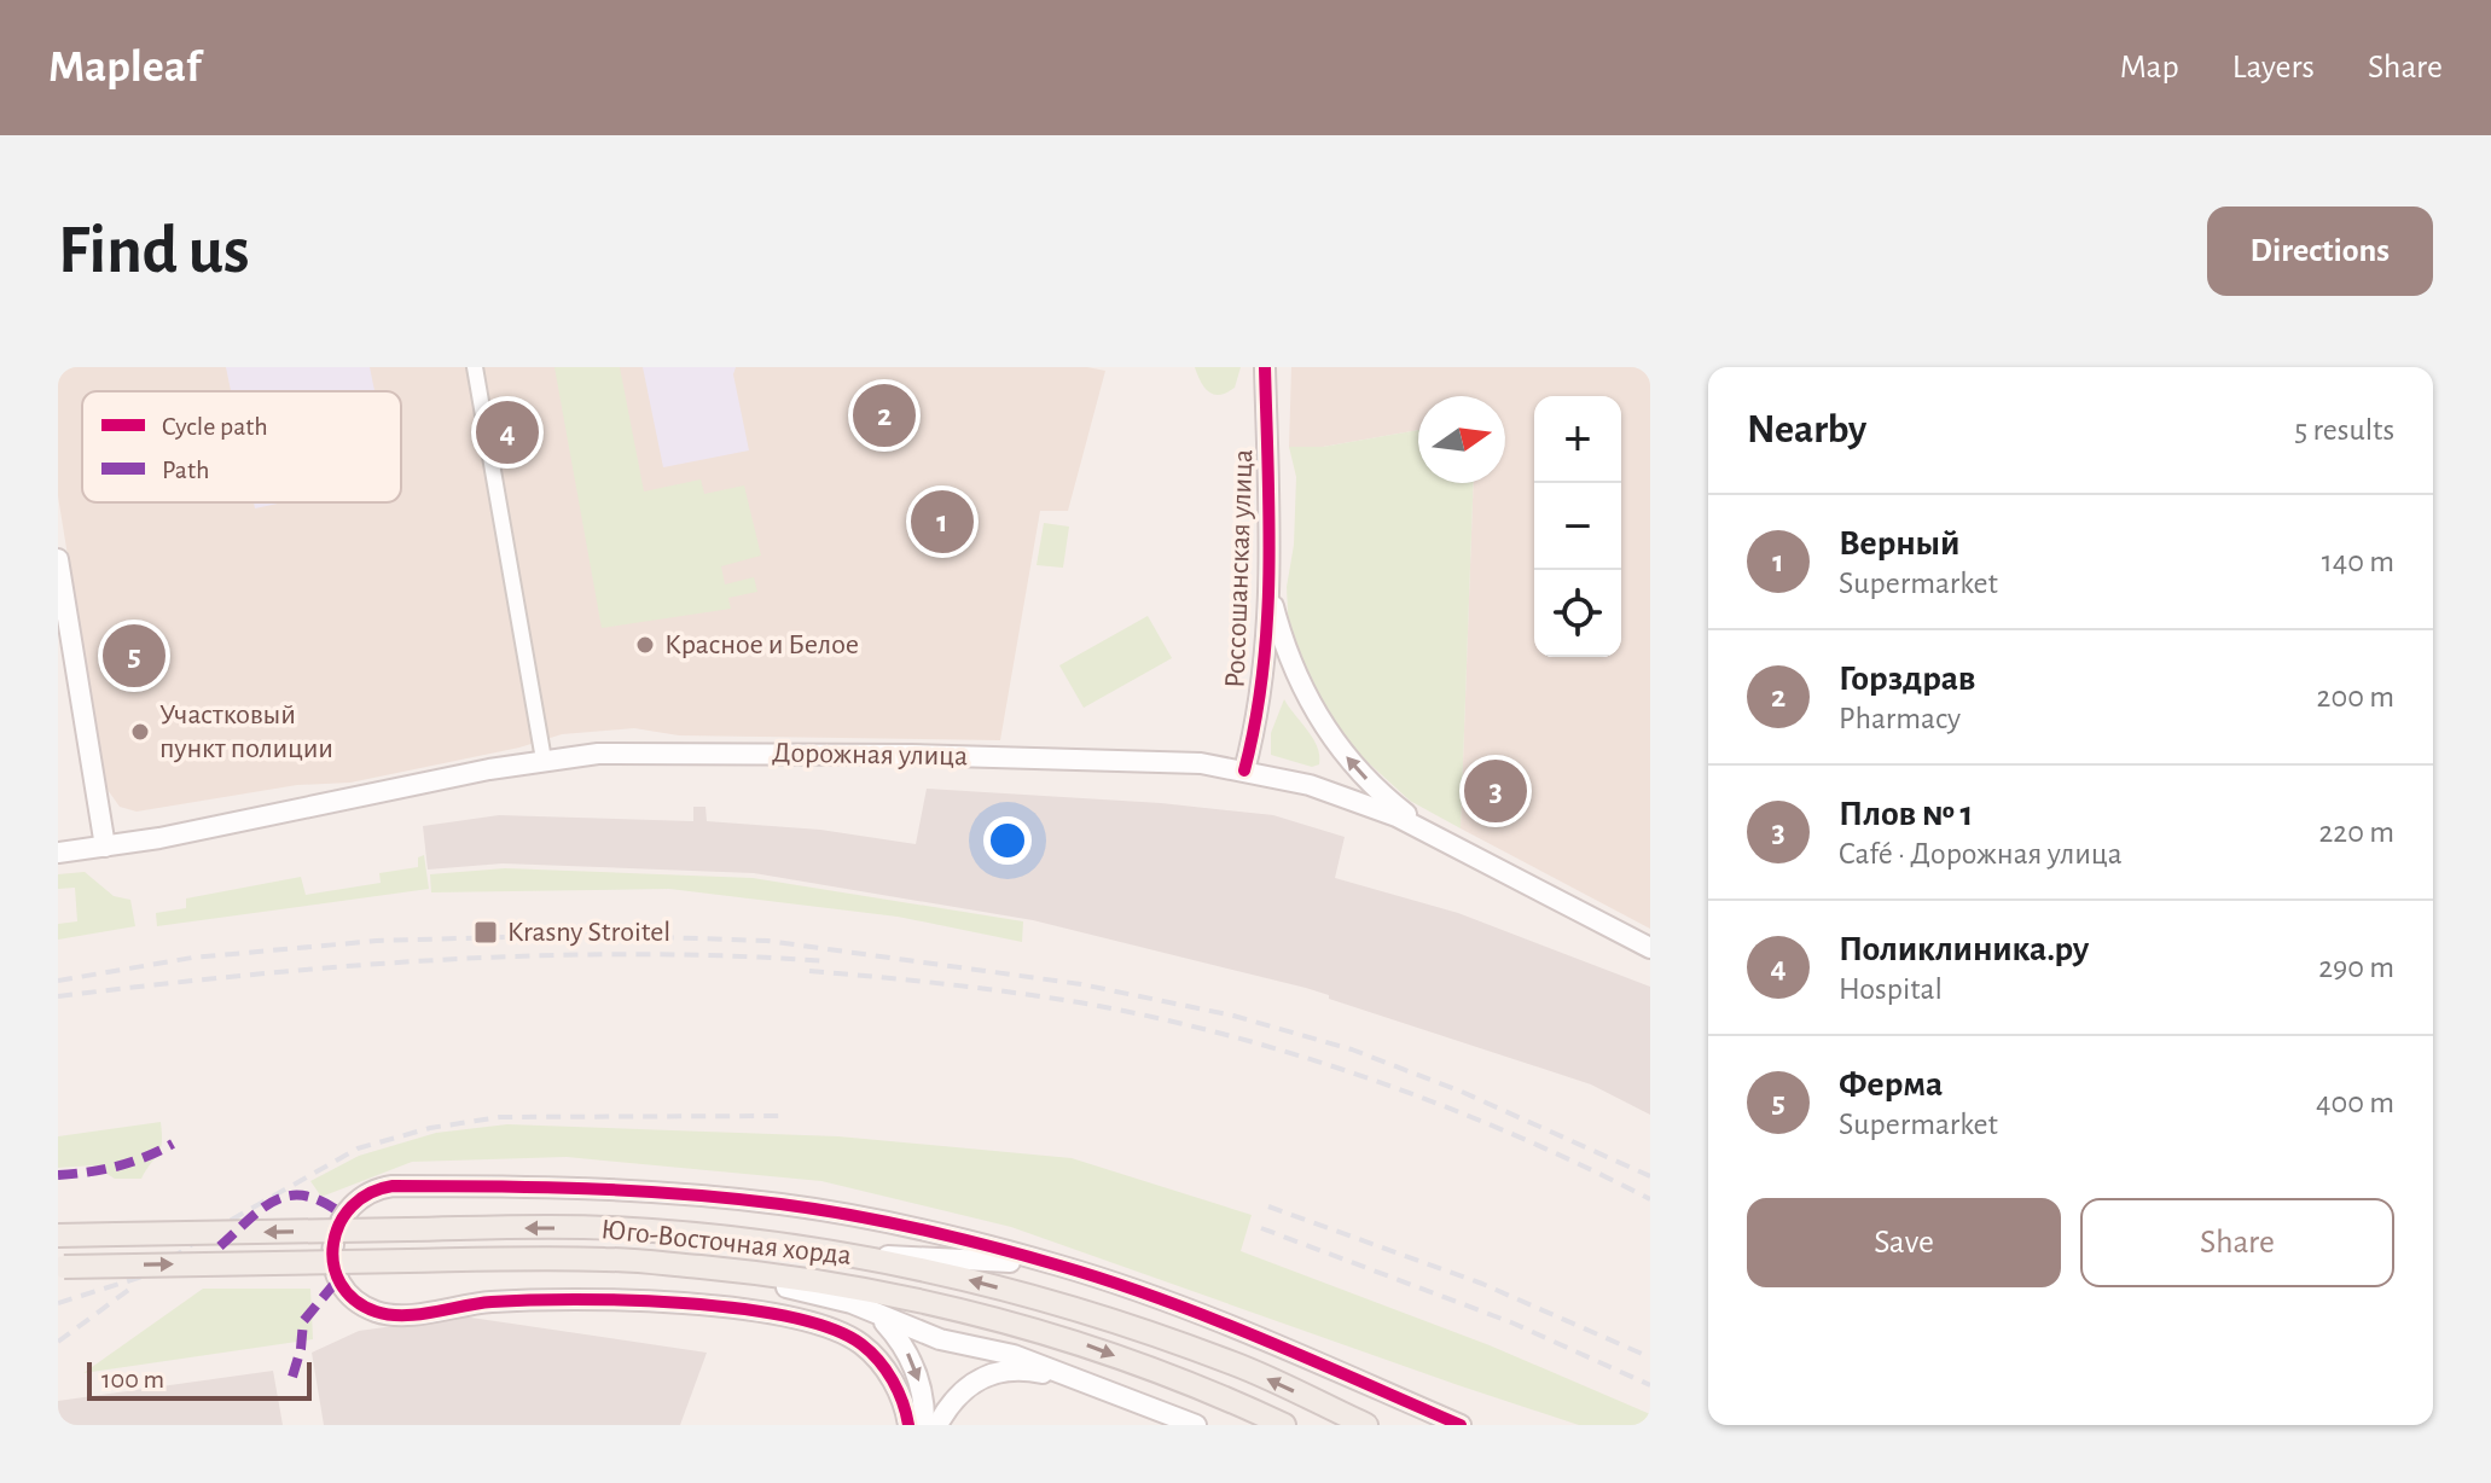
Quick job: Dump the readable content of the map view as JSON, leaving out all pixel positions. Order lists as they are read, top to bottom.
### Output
{
  "streets": {
    "main road": ["Юго-Восточная хорда"],
    "street": ["Россошанская улица", "Дорожная улица"]
  },
  "crossings": [
    ["Россошанская улица", "Дорожная улица"]
  ],
  "one_way": ["Россошанская улица"],
  "places": {
    "other": ["Красное и Белое", "Участковый пункт полиции"],
    "transit": ["Krasny Stroitel"]
  },
  "legend": ["Cycle path", "Path"],
  "scale_bar": "100 m",
  "north": "right",
  "page": {
    "header": "Mapleaf",
    "nav": ["Map", "Layers", "Share"],
    "buttons": [
      "Directions",
      ["Save", "Share"]
    ],
    "title": "Find us",
    "heading": ["Nearby", "5 results"],
    "pins": [
      "2",
      "4",
      "1",
      "5",
      "3"
    ],
    "map_buttons": ["+", "−"],
    "list": [
      {
        "mark": "1",
        "name": "Верный",
        "note": "Supermarket",
        "value": "140 m"
      },
      {
        "mark": "2",
        "name": "Горздрав",
        "note": "Pharmacy",
        "value": "200 m"
      },
      {
        "mark": "3",
        "name": "Плов № 1",
        "note": "Café · Дорожная улица",
        "value": "220 m"
      },
      {
        "mark": "4",
        "name": "Поликлиника.ру",
        "note": "Hospital",
        "value": "290 m"
      },
      {
        "mark": "5",
        "name": "Ферма",
        "note": "Supermarket",
        "value": "400 m"
      }
    ],
    "scale": "100 m"
  }
}
